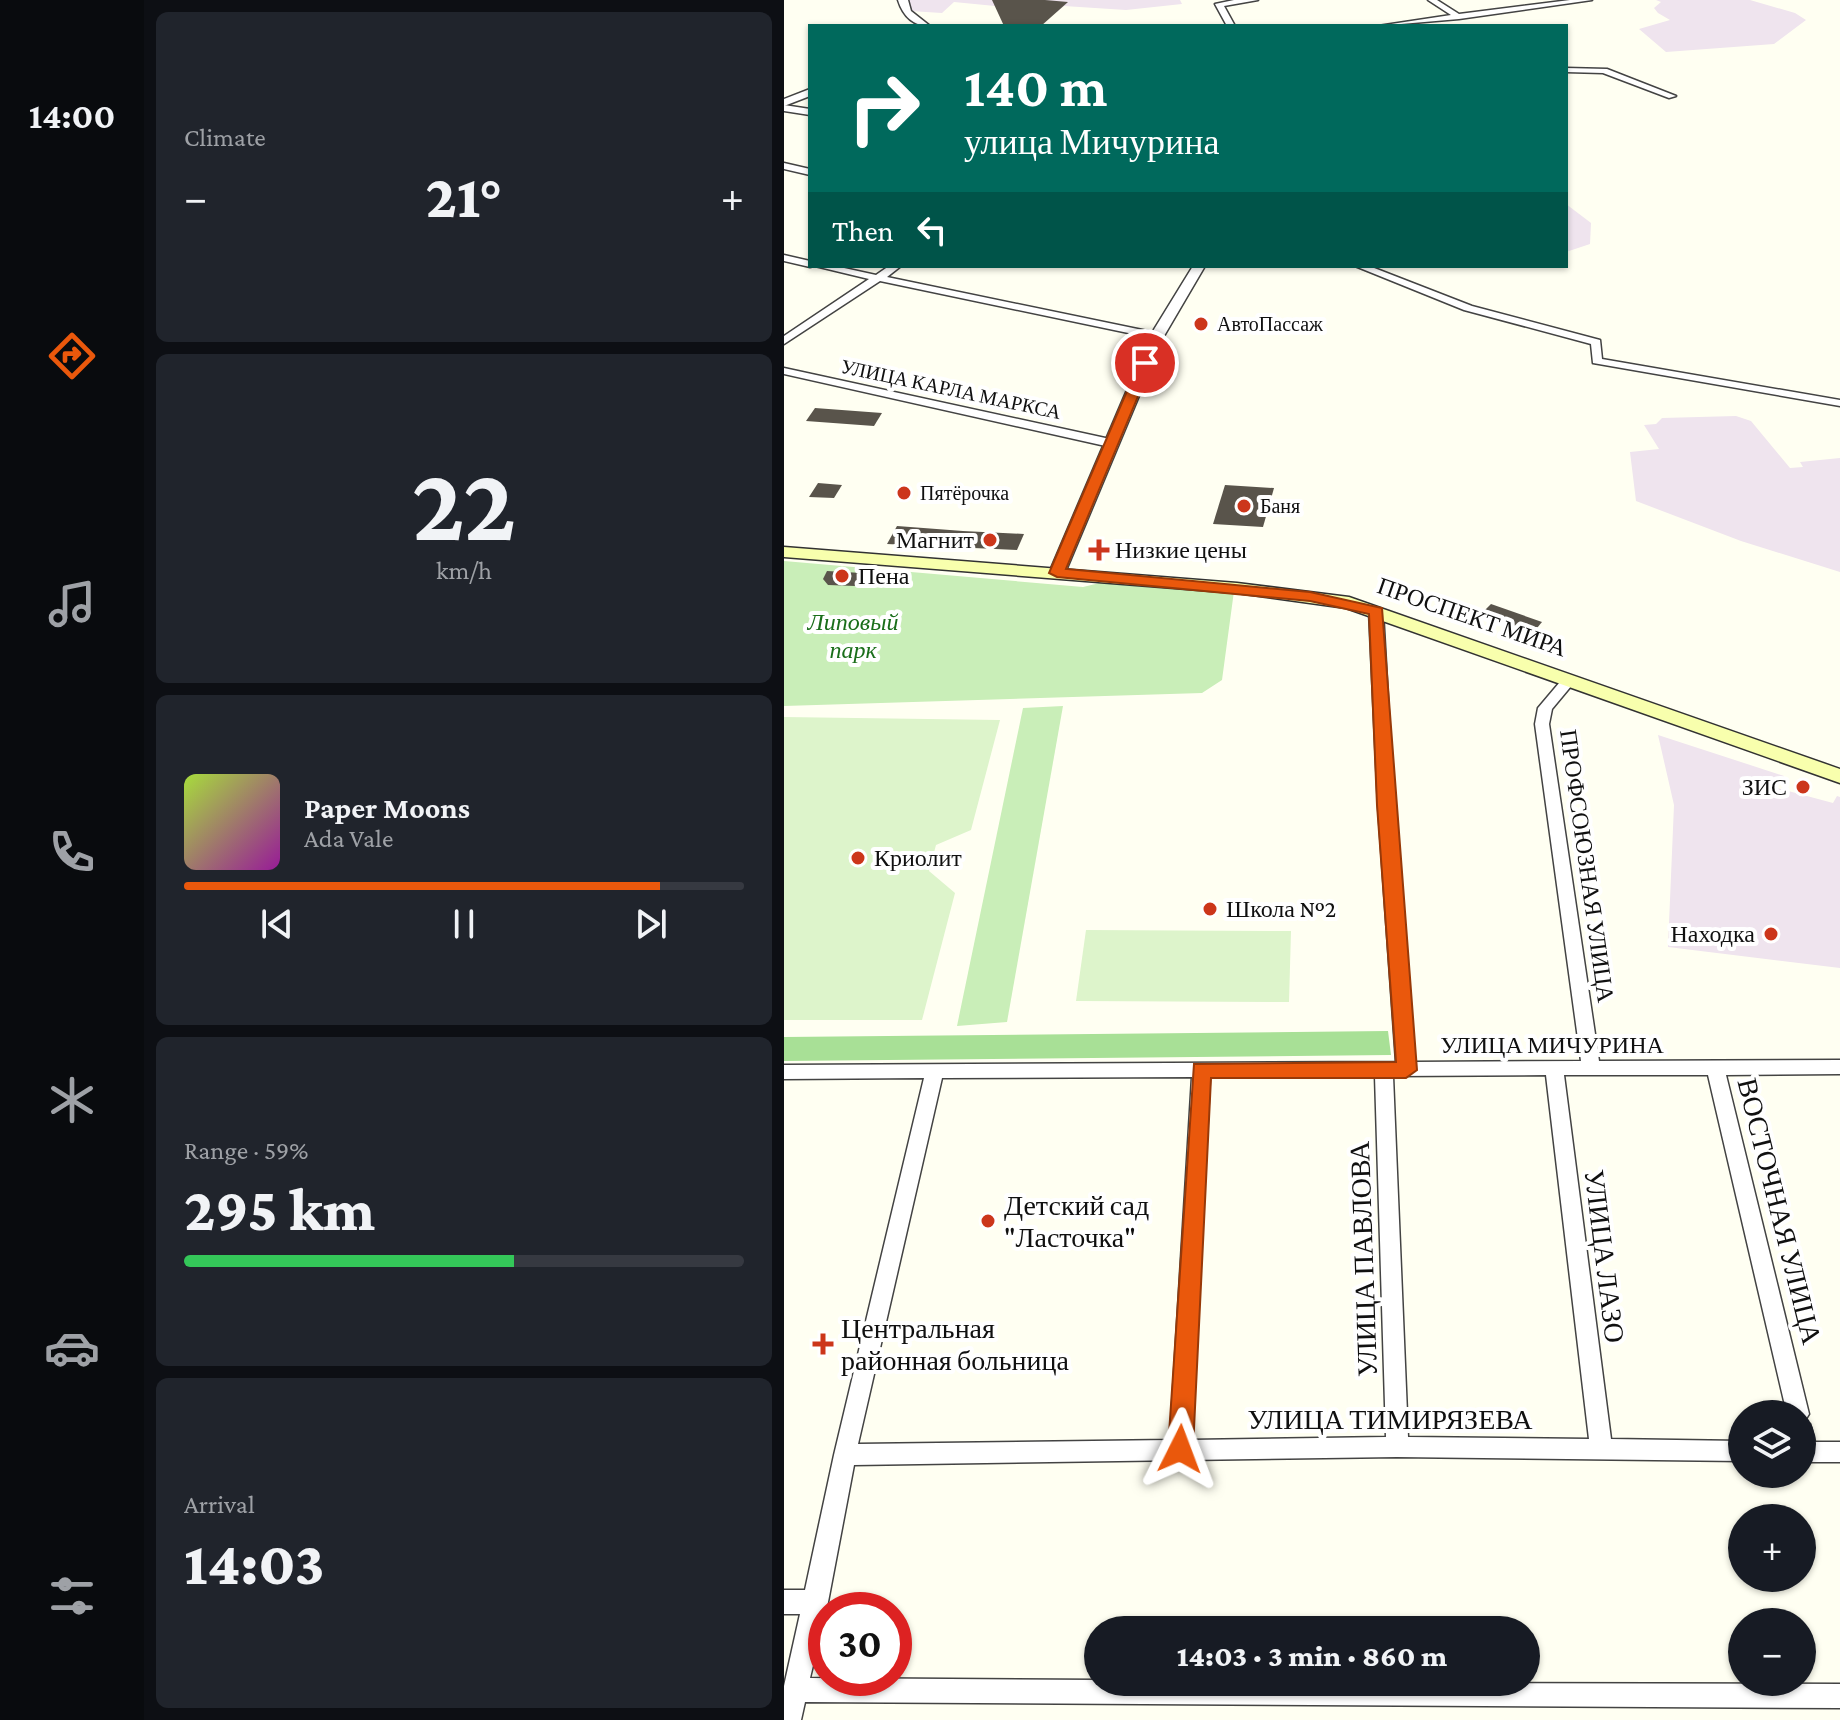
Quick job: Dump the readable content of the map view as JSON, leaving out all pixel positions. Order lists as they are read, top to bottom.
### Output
{
  "streets": {
    "main road": ["ПРОСПЕКТ МИРА"],
    "street": [
      "УЛИЦА КАРЛА МАРКСА",
      "ПРОФСОЮЗНАЯ УЛИЦА",
      "УЛИЦА МИЧУРИНА",
      "ВОСТОЧНАЯ УЛИЦА",
      "УЛИЦА ЛАЗО",
      "УЛИЦА ПАВЛОВА",
      "УЛИЦА ТИМИРЯЗЕВА"
    ]
  },
  "crossings": [
    ["ПРОСПЕКТ МИРА", "ПРОФСОЮЗНАЯ УЛИЦА"],
    ["ПРОФСОЮЗНАЯ УЛИЦА", "УЛИЦА МИЧУРИНА"],
    ["УЛИЦА МИЧУРИНА", "ВОСТОЧНАЯ УЛИЦА"],
    ["УЛИЦА МИЧУРИНА", "УЛИЦА ЛАЗО"],
    ["УЛИЦА МИЧУРИНА", "УЛИЦА ПАВЛОВА"],
    ["УЛИЦА ЛАЗО", "УЛИЦА ТИМИРЯЗЕВА"],
    ["УЛИЦА ПАВЛОВА", "УЛИЦА ТИМИРЯЗЕВА"]
  ],
  "parks": ["Липовый парк"],
  "places": {
    "other": [
      "АвтоПассаж",
      "Пятёрочка",
      "Баня",
      "Магнит",
      "Пена",
      "ЗИС",
      "Криолит",
      "Школа №2",
      "Находка",
      "Детский сад \"Ласточка\""
    ],
    "health": ["Низкие цены", "Центральная районная больница"]
  },
  "page": {
    "tabs": "14:00",
    "tile": [
      "Climate",
      ["22", "km/h"],
      ["Range · 59%", "295 km"],
      ["Arrival", "14:03"]
    ],
    "turn": ["140 m", "улица Мичурина"],
    "heat": ["−", "21°", "+"],
    "then": "Then",
    "song": ["Paper Moons", "Ada Vale"],
    "map_buttons": ["+", "−"],
    "limit": "30",
    "trip": "14:03 · 3 min · 860 m"
  }
}
